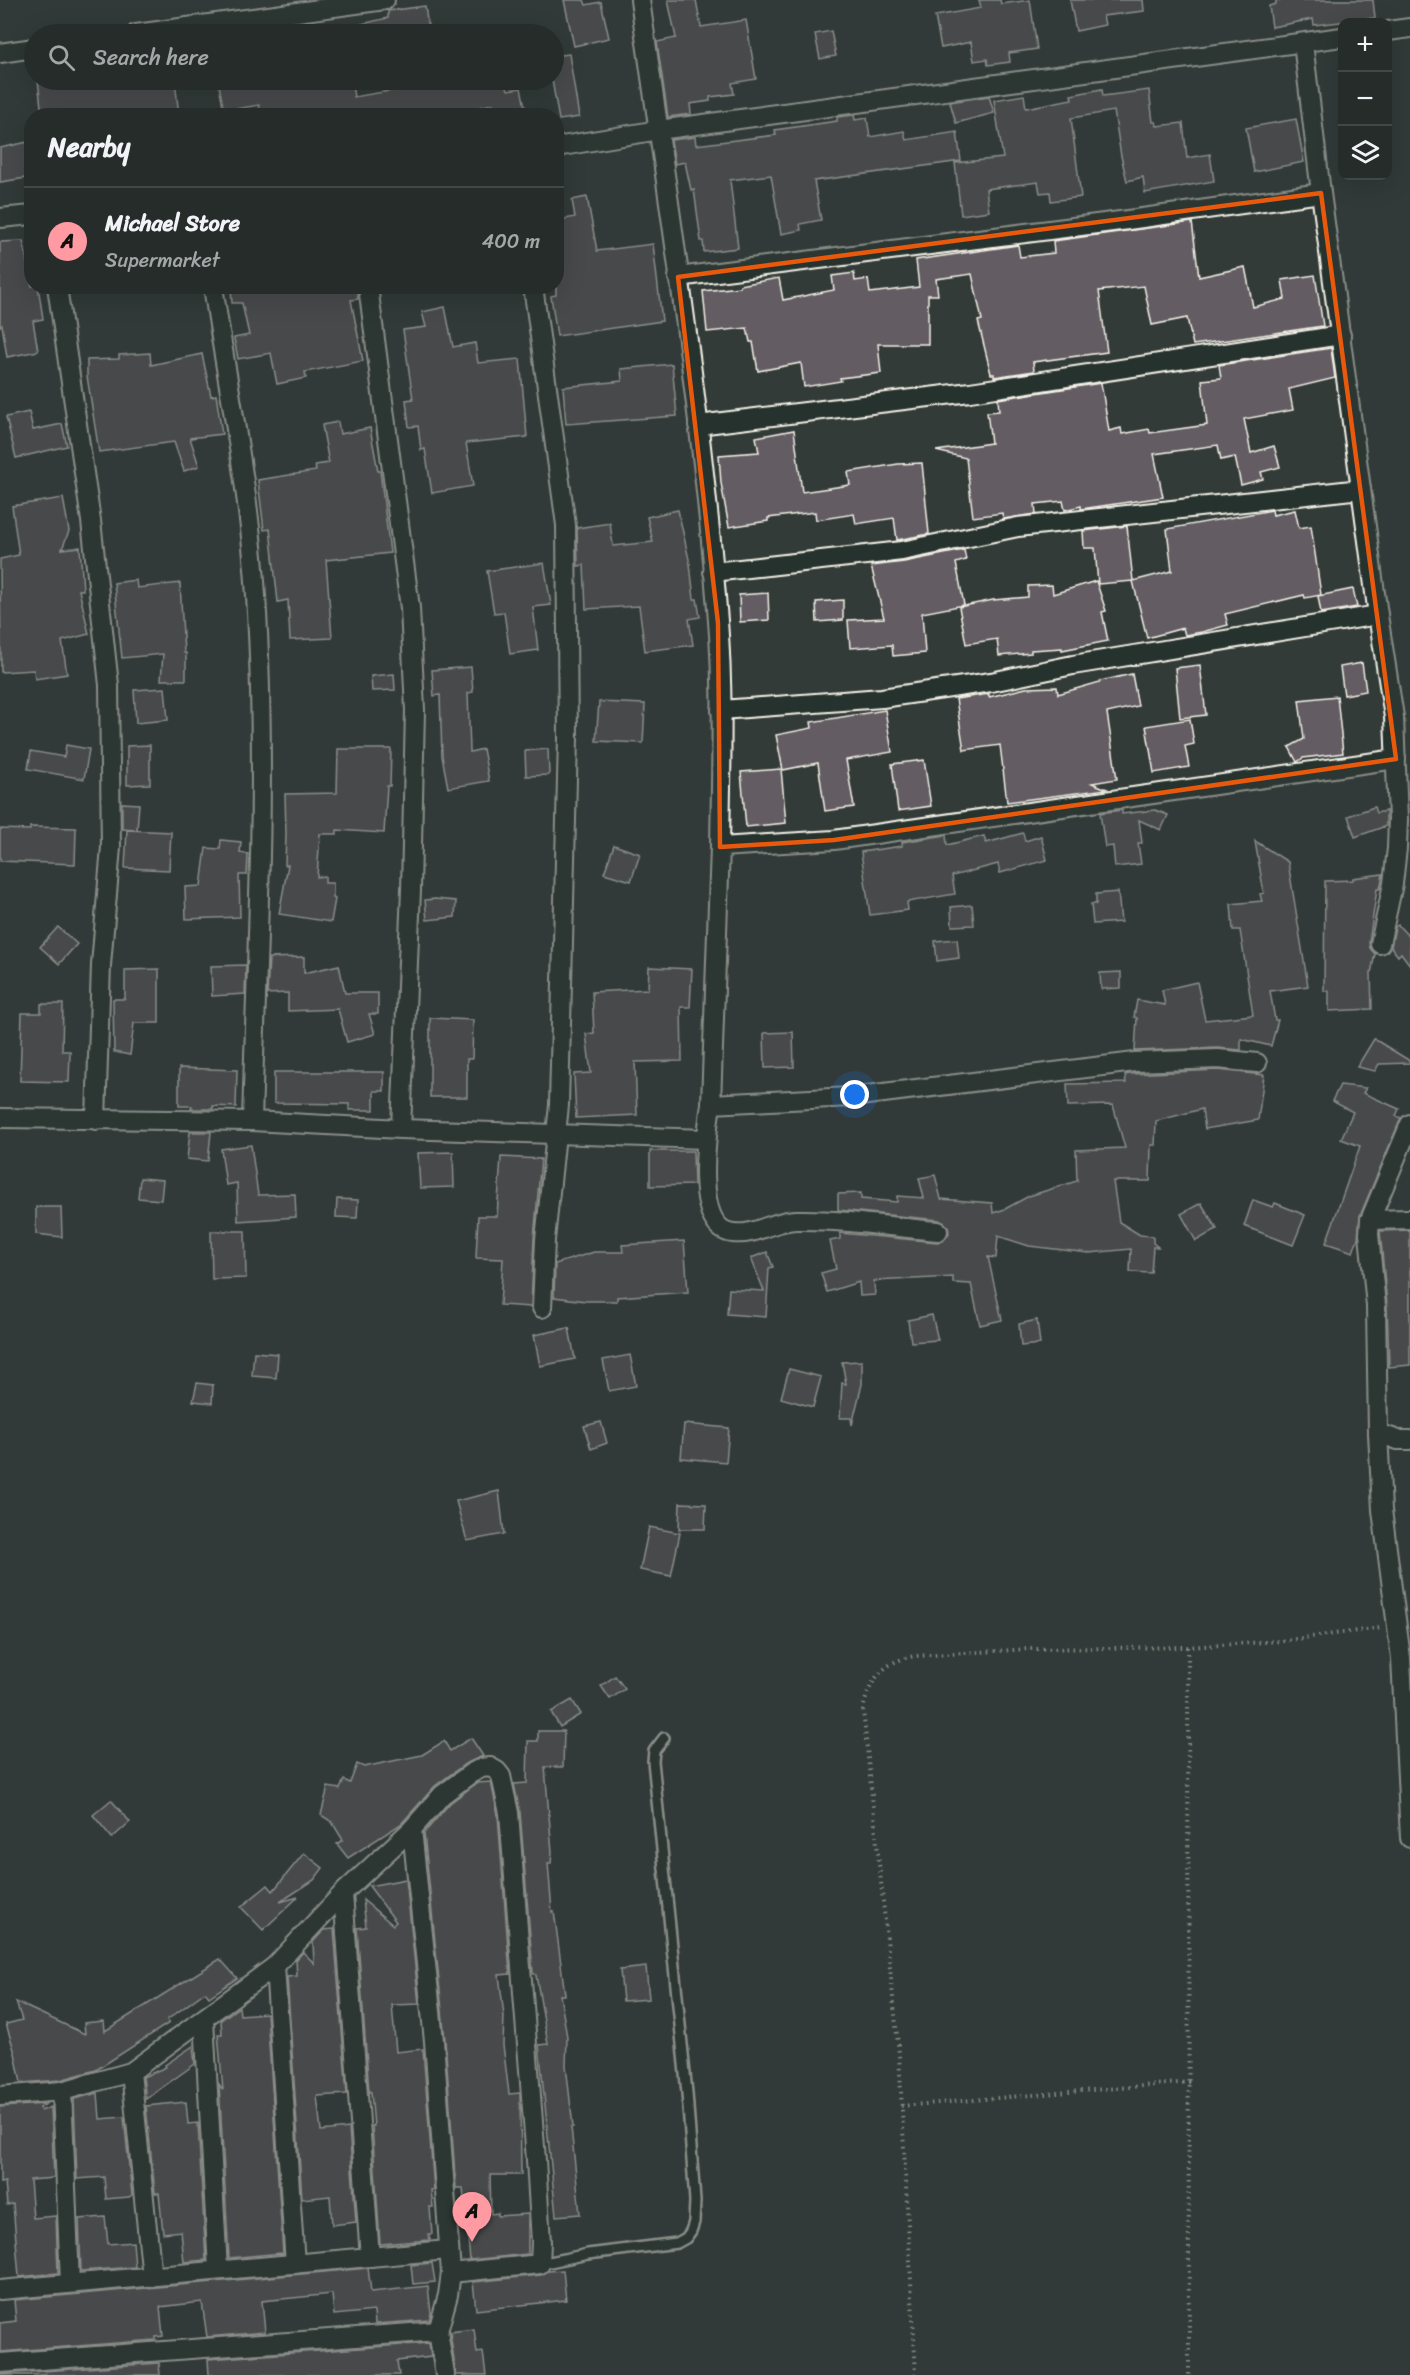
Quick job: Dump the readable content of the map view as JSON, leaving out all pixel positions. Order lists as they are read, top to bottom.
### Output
{
  "page": {
    "map_buttons": ["+", "−"],
    "search": "Search here",
    "heading": "Nearby",
    "list": [
      {
        "mark": "A",
        "name": "Michael Store",
        "note": "Supermarket",
        "value": "400 m"
      }
    ],
    "pins": "A"
  }
}
